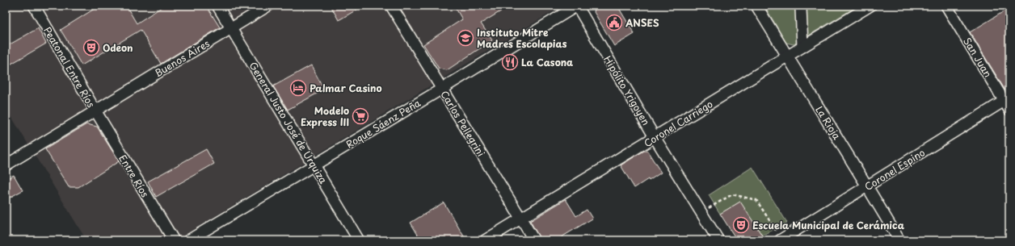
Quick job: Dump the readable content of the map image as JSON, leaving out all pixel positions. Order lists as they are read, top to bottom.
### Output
{
  "streets": {
    "street": [
      "San Juan",
      "Buenos Aires",
      "Peatonal Entre Ríos",
      "Hipólito Yrigoyen",
      "General Justo José de Urquiza",
      "La Rioja",
      "Roque Sáenz Peña",
      "Carlos Pellegrini",
      "Coronel Carriego",
      "Coronel Espino",
      "Entre Ríos"
    ]
  },
  "crossings": [
    ["San Juan", "Coronel Espino"],
    ["Buenos Aires", "Peatonal Entre Ríos"],
    ["Buenos Aires", "General Justo José de Urquiza"],
    ["Buenos Aires", "Entre Ríos"],
    ["Peatonal Entre Ríos", "Entre Ríos"],
    ["Hipólito Yrigoyen", "Roque Sáenz Peña"],
    ["Hipólito Yrigoyen", "Coronel Carriego"],
    ["General Justo José de Urquiza", "Roque Sáenz Peña"],
    ["La Rioja", "Coronel Carriego"],
    ["La Rioja", "Coronel Espino"],
    ["Roque Sáenz Peña", "Carlos Pellegrini"],
    ["Carlos Pellegrini", "Coronel Carriego"]
  ],
  "places": {
    "public building": ["ANSES"],
    "school or university": ["Instituto Mitre Madres Escolapias"],
    "theatre": ["Odeon", "Escuela Municipal de Cerámica"],
    "restaurant": ["La Casona"],
    "hotel": ["Palmar Casino"],
    "supermarket": ["Modelo Express III"]
  }
}
